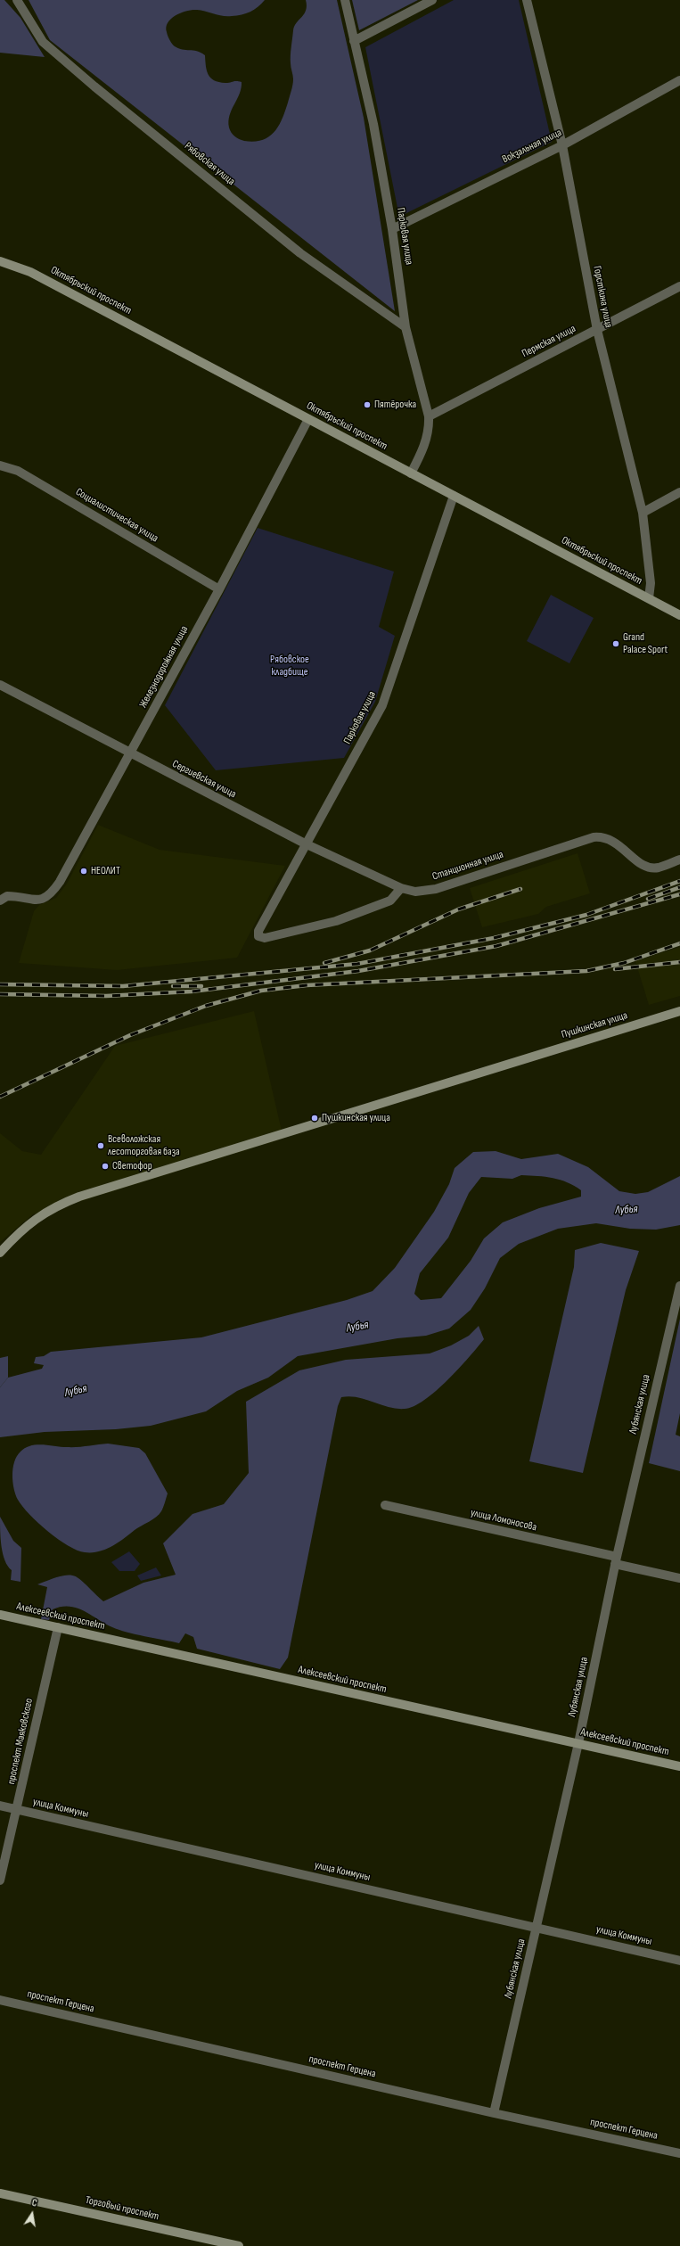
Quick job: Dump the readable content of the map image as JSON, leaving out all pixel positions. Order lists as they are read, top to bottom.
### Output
{
  "streets": {
    "street": [
      "Вокзальная улица",
      "Рябовская улица",
      "Парковая улица",
      "Октябрьский проспект",
      "Горсткина улица",
      "Пермская улица",
      "Социалистическая улица",
      "Железнодорожная улица",
      "Сергиевская улица",
      "Станционная улица",
      "Пушкинская улица",
      "Лубянская улица",
      "улица Ломоносова",
      "Алексеевский проспект",
      "проспект Маяковского",
      "улица Коммуны",
      "проспект Герцена",
      "Торговый проспект"
    ]
  },
  "crossings": [
    ["Вокзальная улица", "Парковая улица"],
    ["Вокзальная улица", "Горсткина улица"],
    ["Рябовская улица", "Парковая улица"],
    ["Парковая улица", "Октябрьский проспект"],
    ["Парковая улица", "Пермская улица"],
    ["Парковая улица", "Сергиевская улица"],
    ["Парковая улица", "Станционная улица"],
    ["Октябрьский проспект", "Горсткина улица"],
    ["Октябрьский проспект", "Железнодорожная улица"],
    ["Горсткина улица", "Пермская улица"],
    ["Социалистическая улица", "Железнодорожная улица"],
    ["Железнодорожная улица", "Сергиевская улица"],
    ["Сергиевская улица", "Станционная улица"],
    ["Лубянская улица", "улица Ломоносова"],
    ["Лубянская улица", "Алексеевский проспект"],
    ["Лубянская улица", "улица Коммуны"],
    ["Лубянская улица", "проспект Герцена"],
    ["Алексеевский проспект", "проспект Маяковского"],
    ["проспект Маяковского", "улица Коммуны"]
  ],
  "water": ["Лубья"],
  "parks": ["Рябовское кладбище"],
  "places": [
    "Пятёрочка",
    "Grand Palace Sport",
    "НЕОЛИТ",
    "Пушкинская улица",
    "Всеволожская лесоторговая база",
    "Светофор"
  ],
  "north": "top"
}
